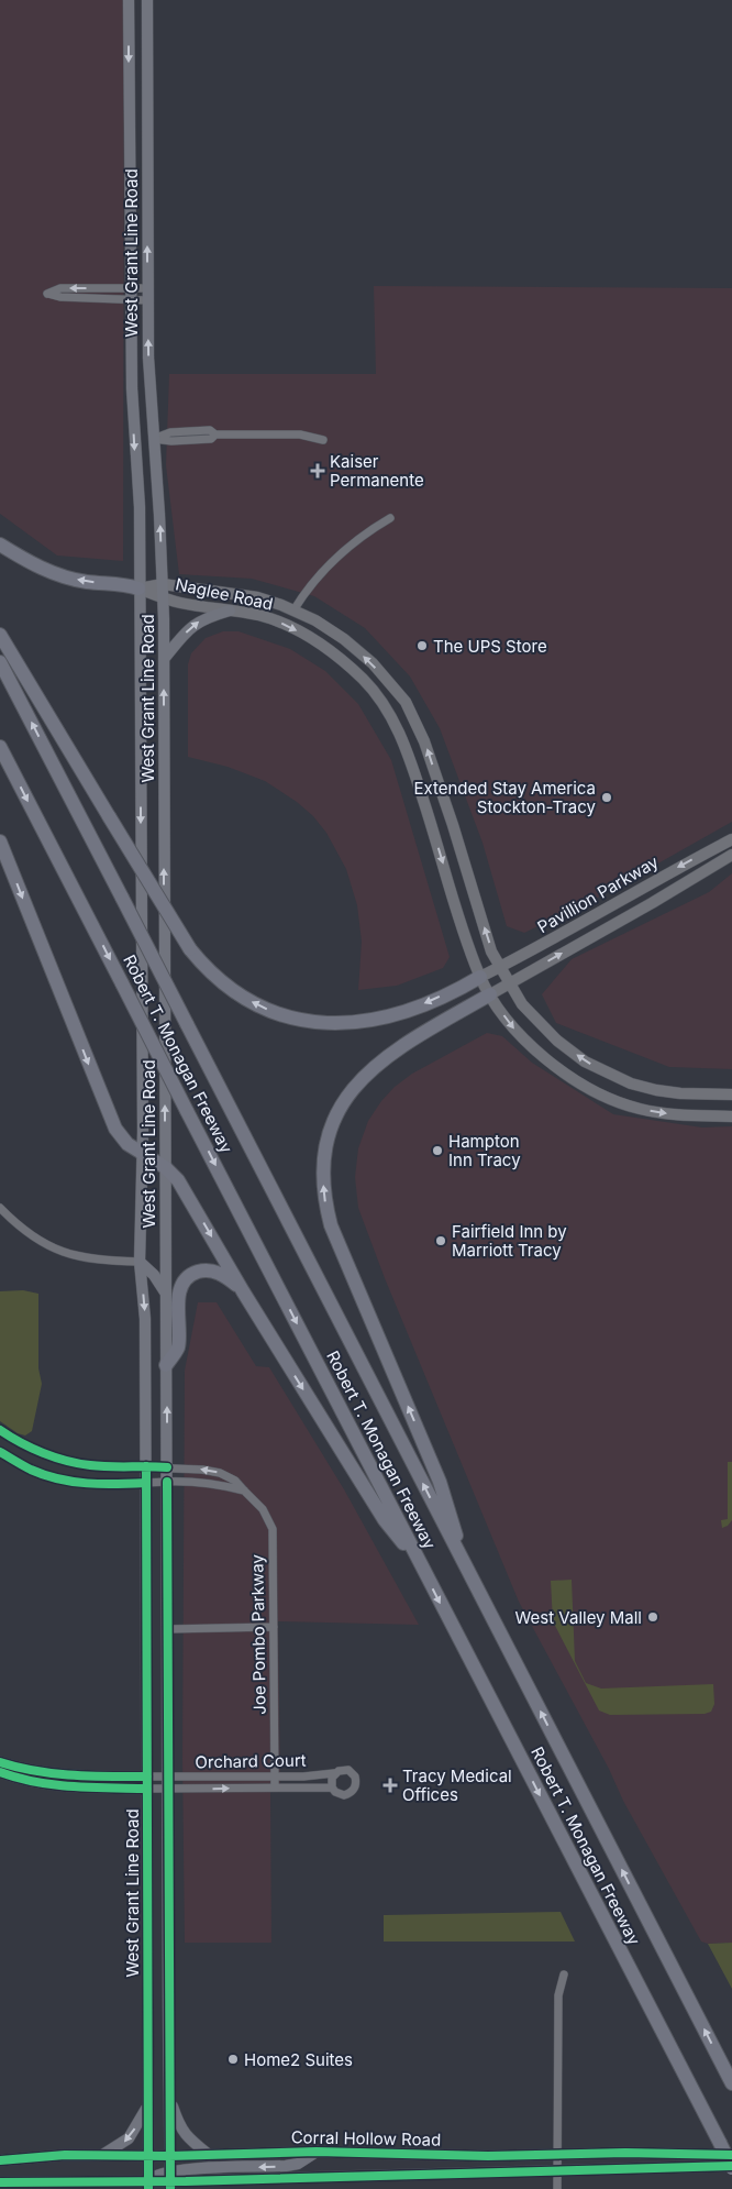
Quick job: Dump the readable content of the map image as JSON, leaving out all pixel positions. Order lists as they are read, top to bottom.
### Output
{
  "streets": {
    "highway": ["Robert T. Monagan Freeway"],
    "main road": [
      "West Grant Line Road",
      "Naglee Road",
      "Pavillion Parkway",
      "Corral Hollow Road"
    ],
    "street": ["Joe Pombo Parkway", "Orchard Court"]
  },
  "crossings": [
    ["West Grant Line Road", "Naglee Road"],
    ["West Grant Line Road", "Joe Pombo Parkway"],
    ["West Grant Line Road", "Orchard Court"],
    ["West Grant Line Road", "Corral Hollow Road"],
    ["Naglee Road", "Pavillion Parkway"],
    ["Robert T. Monagan Freeway", "Corral Hollow Road"],
    ["Joe Pombo Parkway", "Orchard Court"]
  ],
  "places": {
    "health": ["Kaiser Permanente", "Tracy Medical Offices"],
    "other": [
      "The UPS Store",
      "Extended Stay America Stockton-Tracy",
      "Hampton Inn Tracy",
      "Fairfield Inn by Marriott Tracy",
      "West Valley Mall",
      "Home2 Suites"
    ]
  }
}
